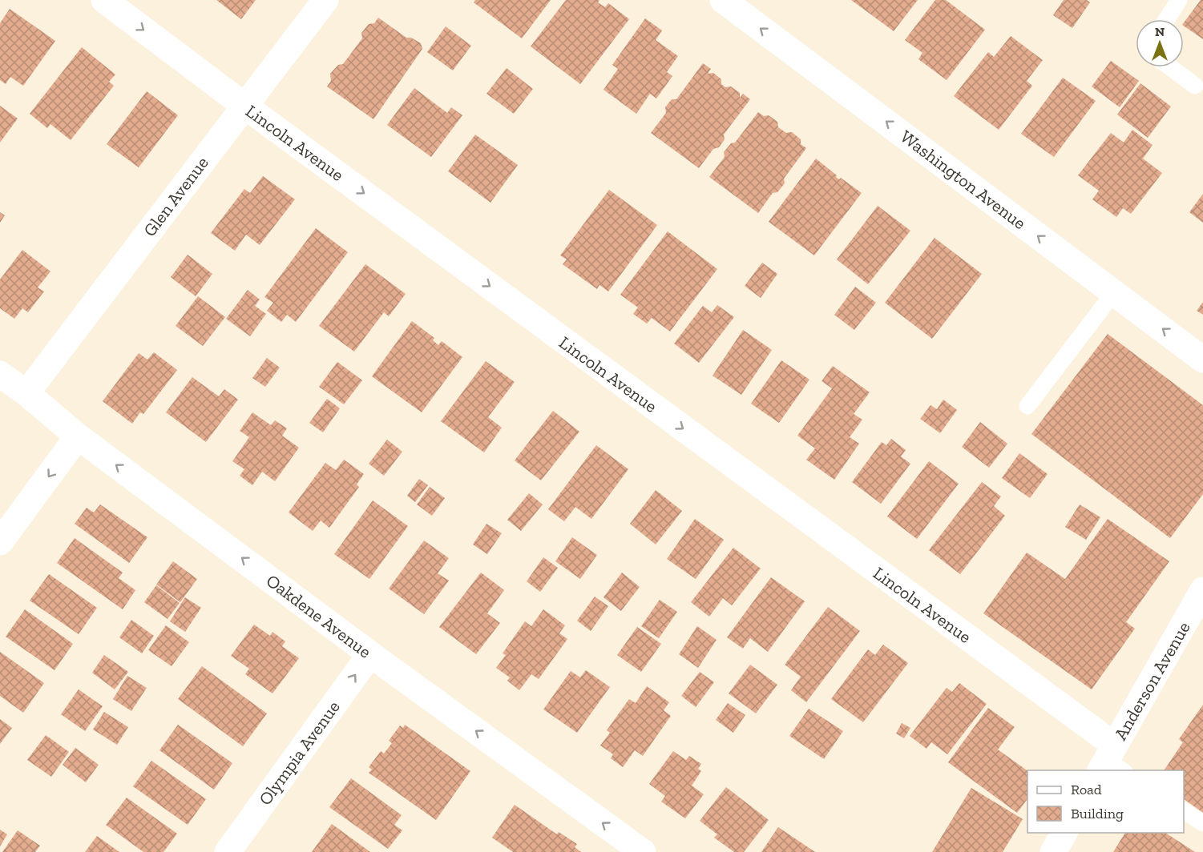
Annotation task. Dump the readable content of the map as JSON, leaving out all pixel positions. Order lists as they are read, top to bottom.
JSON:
{
  "streets": {
    "street": [
      "Lincoln Avenue",
      "Washington Avenue",
      "Glen Avenue",
      "Oakdene Avenue",
      "Anderson Avenue",
      "Olympia Avenue"
    ]
  },
  "crossings": [
    ["Lincoln Avenue", "Glen Avenue"],
    ["Lincoln Avenue", "Anderson Avenue"],
    ["Glen Avenue", "Oakdene Avenue"],
    ["Oakdene Avenue", "Olympia Avenue"]
  ],
  "one_way": [
    "Lincoln Avenue",
    "Washington Avenue",
    "Oakdene Avenue",
    "Olympia Avenue"
  ],
  "legend": ["Road", "Building"],
  "north": "top"
}
